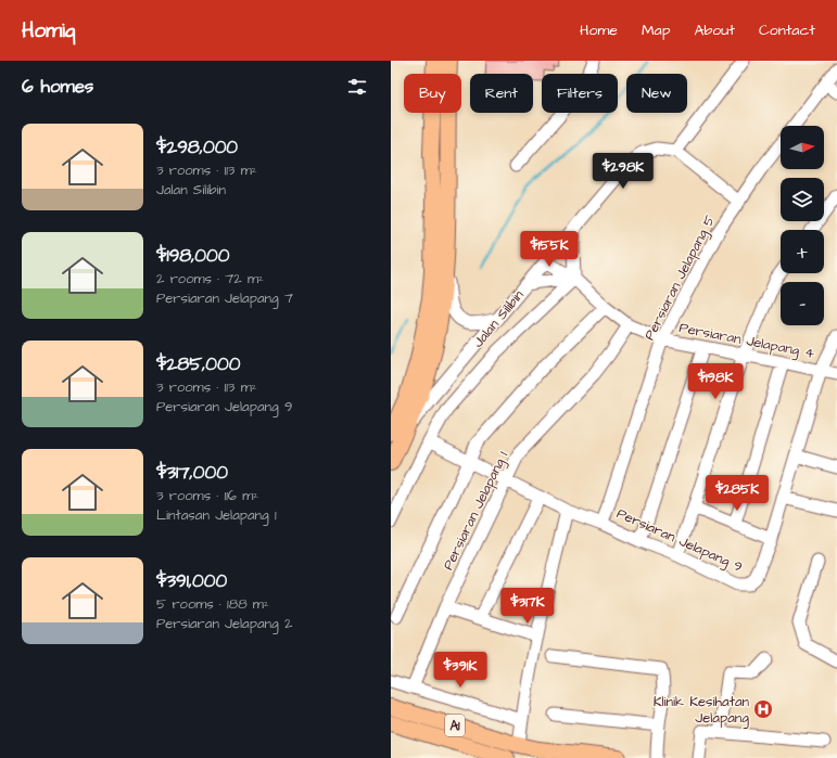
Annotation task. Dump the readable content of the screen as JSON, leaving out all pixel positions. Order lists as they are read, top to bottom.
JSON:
{
  "streets": {
    "main road": ["Jalan Silibin", "A1"],
    "street": [
      "Persiaran Jelapang 5",
      "Persiaran Jelapang 4",
      "Persiaran Jelapang 1",
      "Persiaran Jelapang 9"
    ]
  },
  "crossings": [
    ["Persiaran Jelapang 5", "Persiaran Jelapang 4"],
    ["Persiaran Jelapang 5", "Persiaran Jelapang 9"],
    ["Jalan Silibin", "Persiaran Jelapang 4"],
    ["Persiaran Jelapang 4", "Persiaran Jelapang 1"],
    ["Persiaran Jelapang 4", "Persiaran Jelapang 9"],
    ["Persiaran Jelapang 1", "Persiaran Jelapang 9"]
  ],
  "places": {
    "hospital": ["Klinik Kesihatan Jelapang"]
  },
  "north": "right",
  "page": {
    "header": "Homiq",
    "nav": [
      "Home",
      "Map",
      "About",
      "Contact"
    ],
    "heading": "6 homes",
    "chip": [
      "Buy",
      "Rent",
      "Filters",
      "New"
    ],
    "list": [
      {
        "name": "$298,000",
        "note": "3 rooms · 113 m² · Jalan Silibin"
      },
      {
        "name": "$198,000",
        "note": "2 rooms · 72 m² · Persiaran Jelapang 7"
      },
      {
        "name": "$285,000",
        "note": "3 rooms · 113 m² · Persiaran Jelapang 9"
      },
      {
        "name": "$317,000",
        "note": "3 rooms · 116 m² · Lintasan Jelapang 1"
      },
      {
        "name": "$391,000",
        "note": "5 rooms · 188 m² · Persiaran Jelapang 2"
      }
    ],
    "map_buttons": ["+", "−"],
    "price": [
      "$298K",
      "$155K",
      "$198K",
      "$285K",
      "$317K",
      "$391K"
    ]
  }
}
